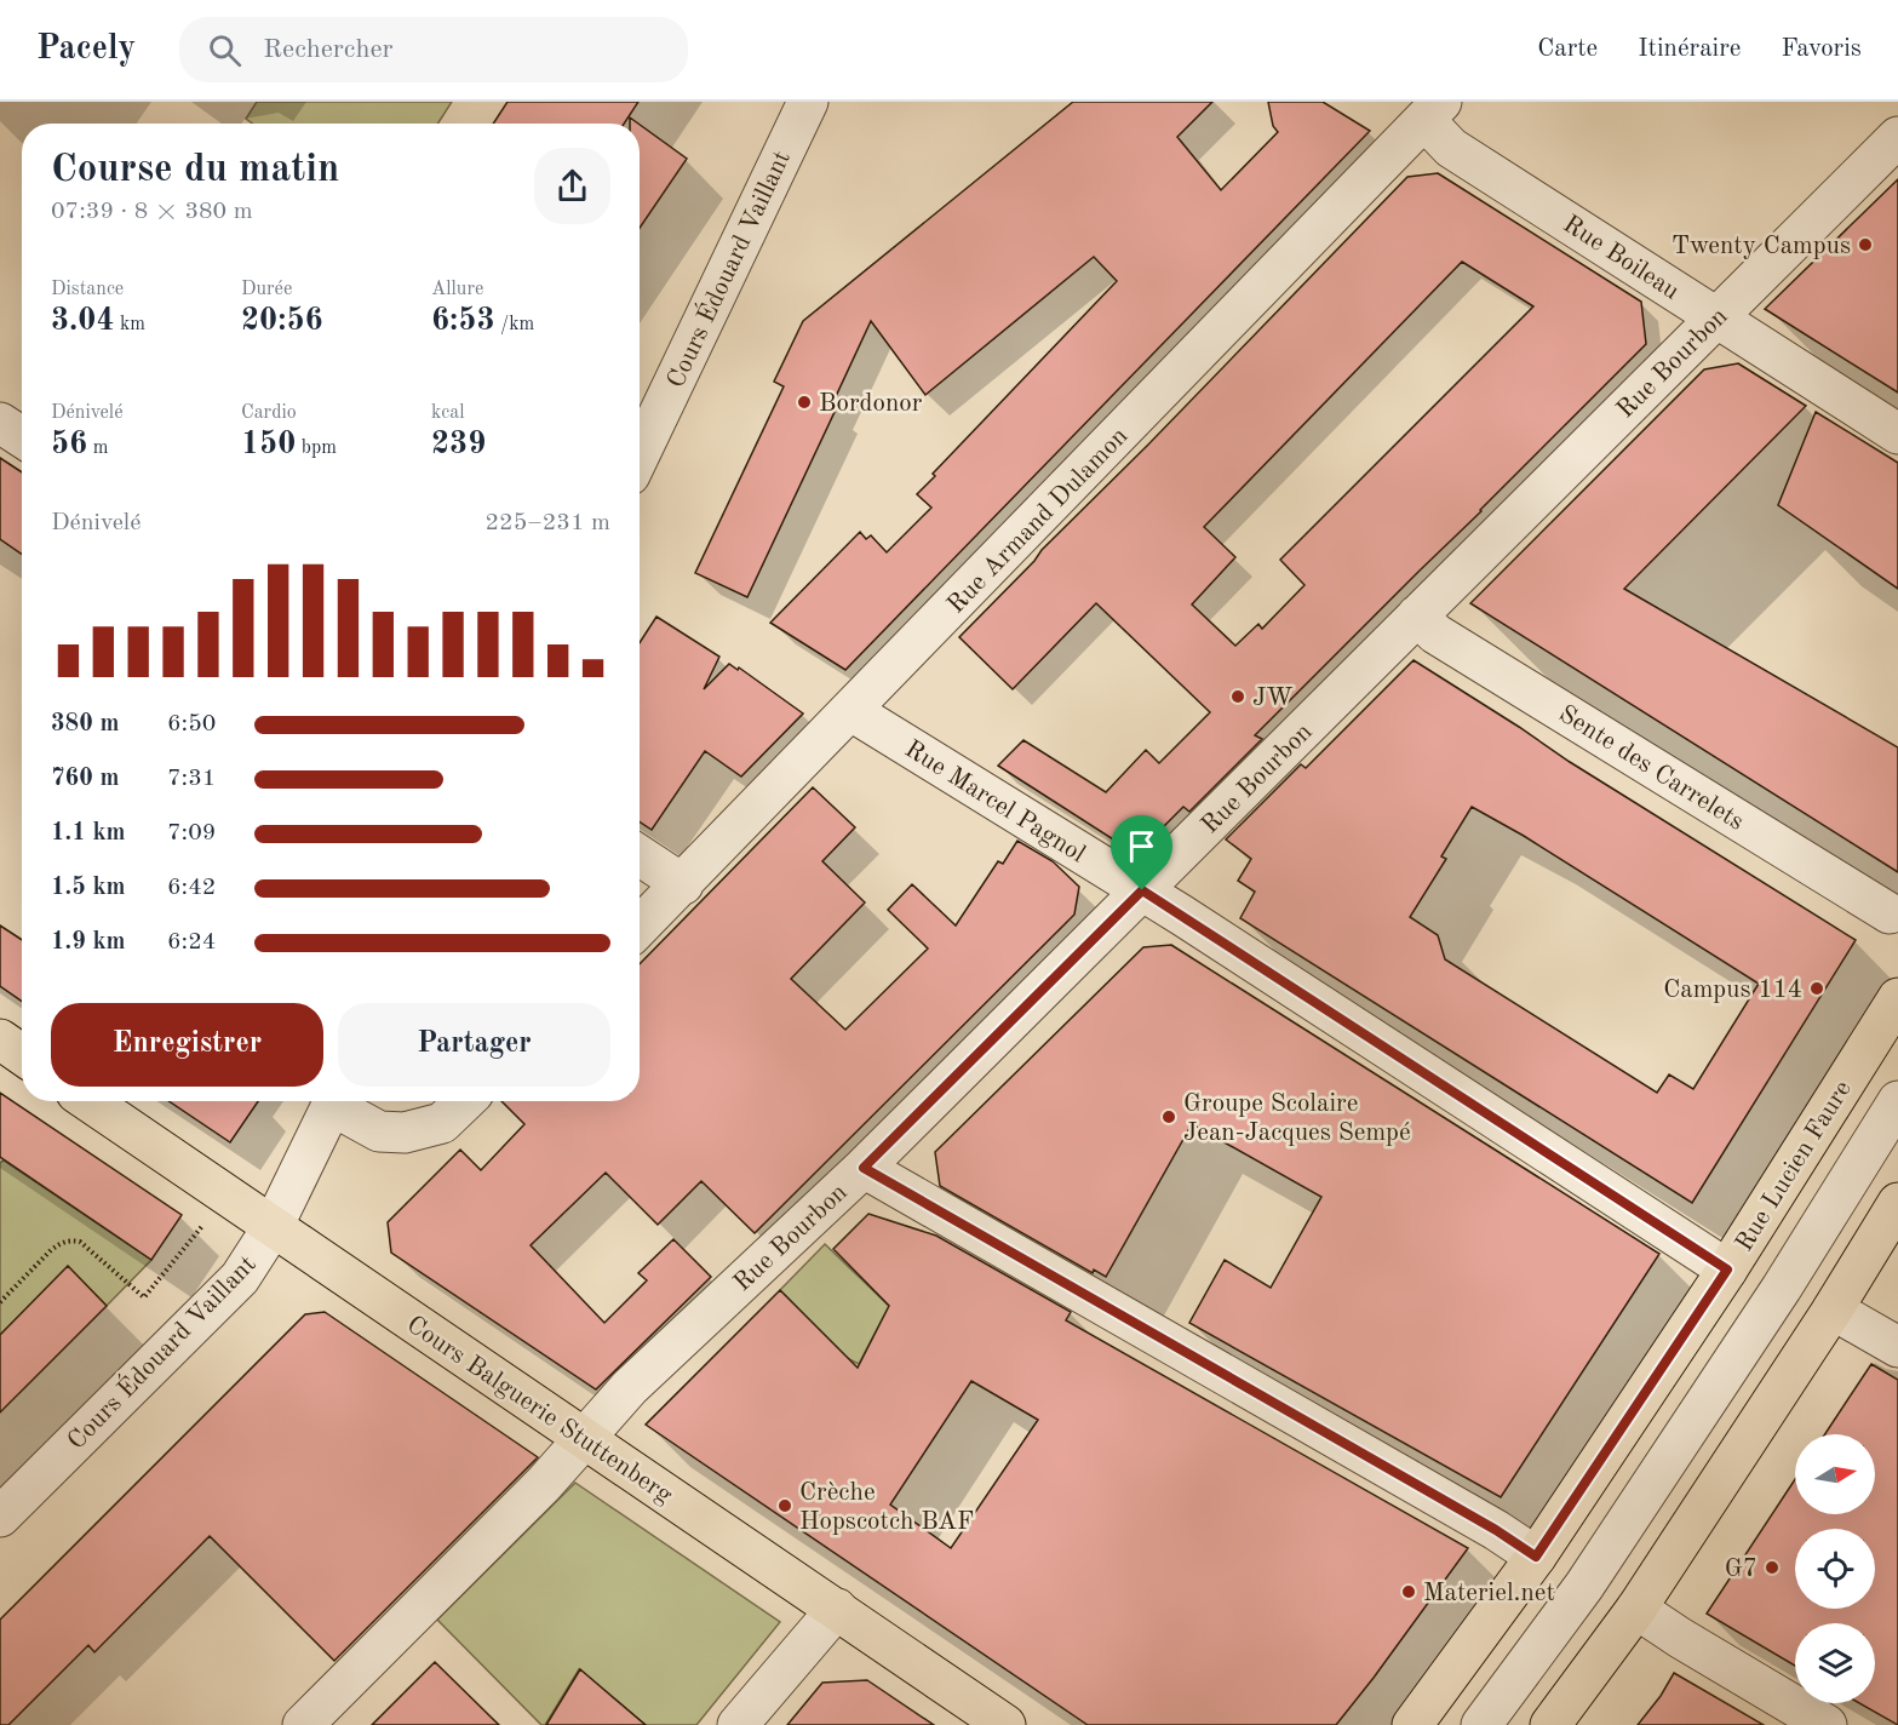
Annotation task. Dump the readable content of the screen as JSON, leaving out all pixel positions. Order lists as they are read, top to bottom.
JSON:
{
  "streets": {
    "main road": ["Rue Lucien Faure", "Cours Balguerie Stuttenberg"],
    "street": [
      "Rue Boileau",
      "Cours Édouard Vaillant",
      "Rue Bourbon",
      "Rue Armand Dulamon",
      "Sente des Carrelets",
      "Rue Marcel Pagnol"
    ]
  },
  "crossings": [
    ["Rue Boileau", "Rue Bourbon"],
    ["Rue Boileau", "Rue Armand Dulamon"],
    ["Cours Édouard Vaillant", "Cours Balguerie Stuttenberg"],
    ["Rue Bourbon", "Sente des Carrelets"],
    ["Rue Bourbon", "Rue Marcel Pagnol"],
    ["Rue Bourbon", "Cours Balguerie Stuttenberg"],
    ["Rue Armand Dulamon", "Rue Marcel Pagnol"],
    ["Rue Marcel Pagnol", "Rue Lucien Faure"]
  ],
  "places": [
    "Twenty Campus",
    "Bordonor",
    "JW",
    "Campus 114",
    "Groupe Scolaire Jean-Jacques Sempé",
    "Crèche Hopscotch BAF",
    "G7",
    "Materiel.net"
  ],
  "north": "right",
  "page": {
    "header": "Pacely",
    "search": "Rechercher",
    "nav": ["Carte", "Itinéraire", "Favoris"],
    "heading": ["Course du matin", "07:39 · 8 × 380 m"],
    "stats": [
      ["Distance", "3.04 km"],
      ["Durée", "20:56"],
      ["Allure", "6:53 /km"],
      ["Dénivelé", "56 m"],
      ["Cardio", "150 bpm"],
      ["kcal", "239"]
    ],
    "chart": ["Dénivelé", "225–231 m"],
    "list": [
      {
        "name": "380 m",
        "note": "6:50"
      },
      {
        "name": "760 m",
        "note": "7:31"
      },
      {
        "name": "1.1 km",
        "note": "7:09"
      },
      {
        "name": "1.5 km",
        "note": "6:42"
      },
      {
        "name": "1.9 km",
        "note": "6:24"
      }
    ],
    "buttons": ["Enregistrer", "Partager"]
  }
}
